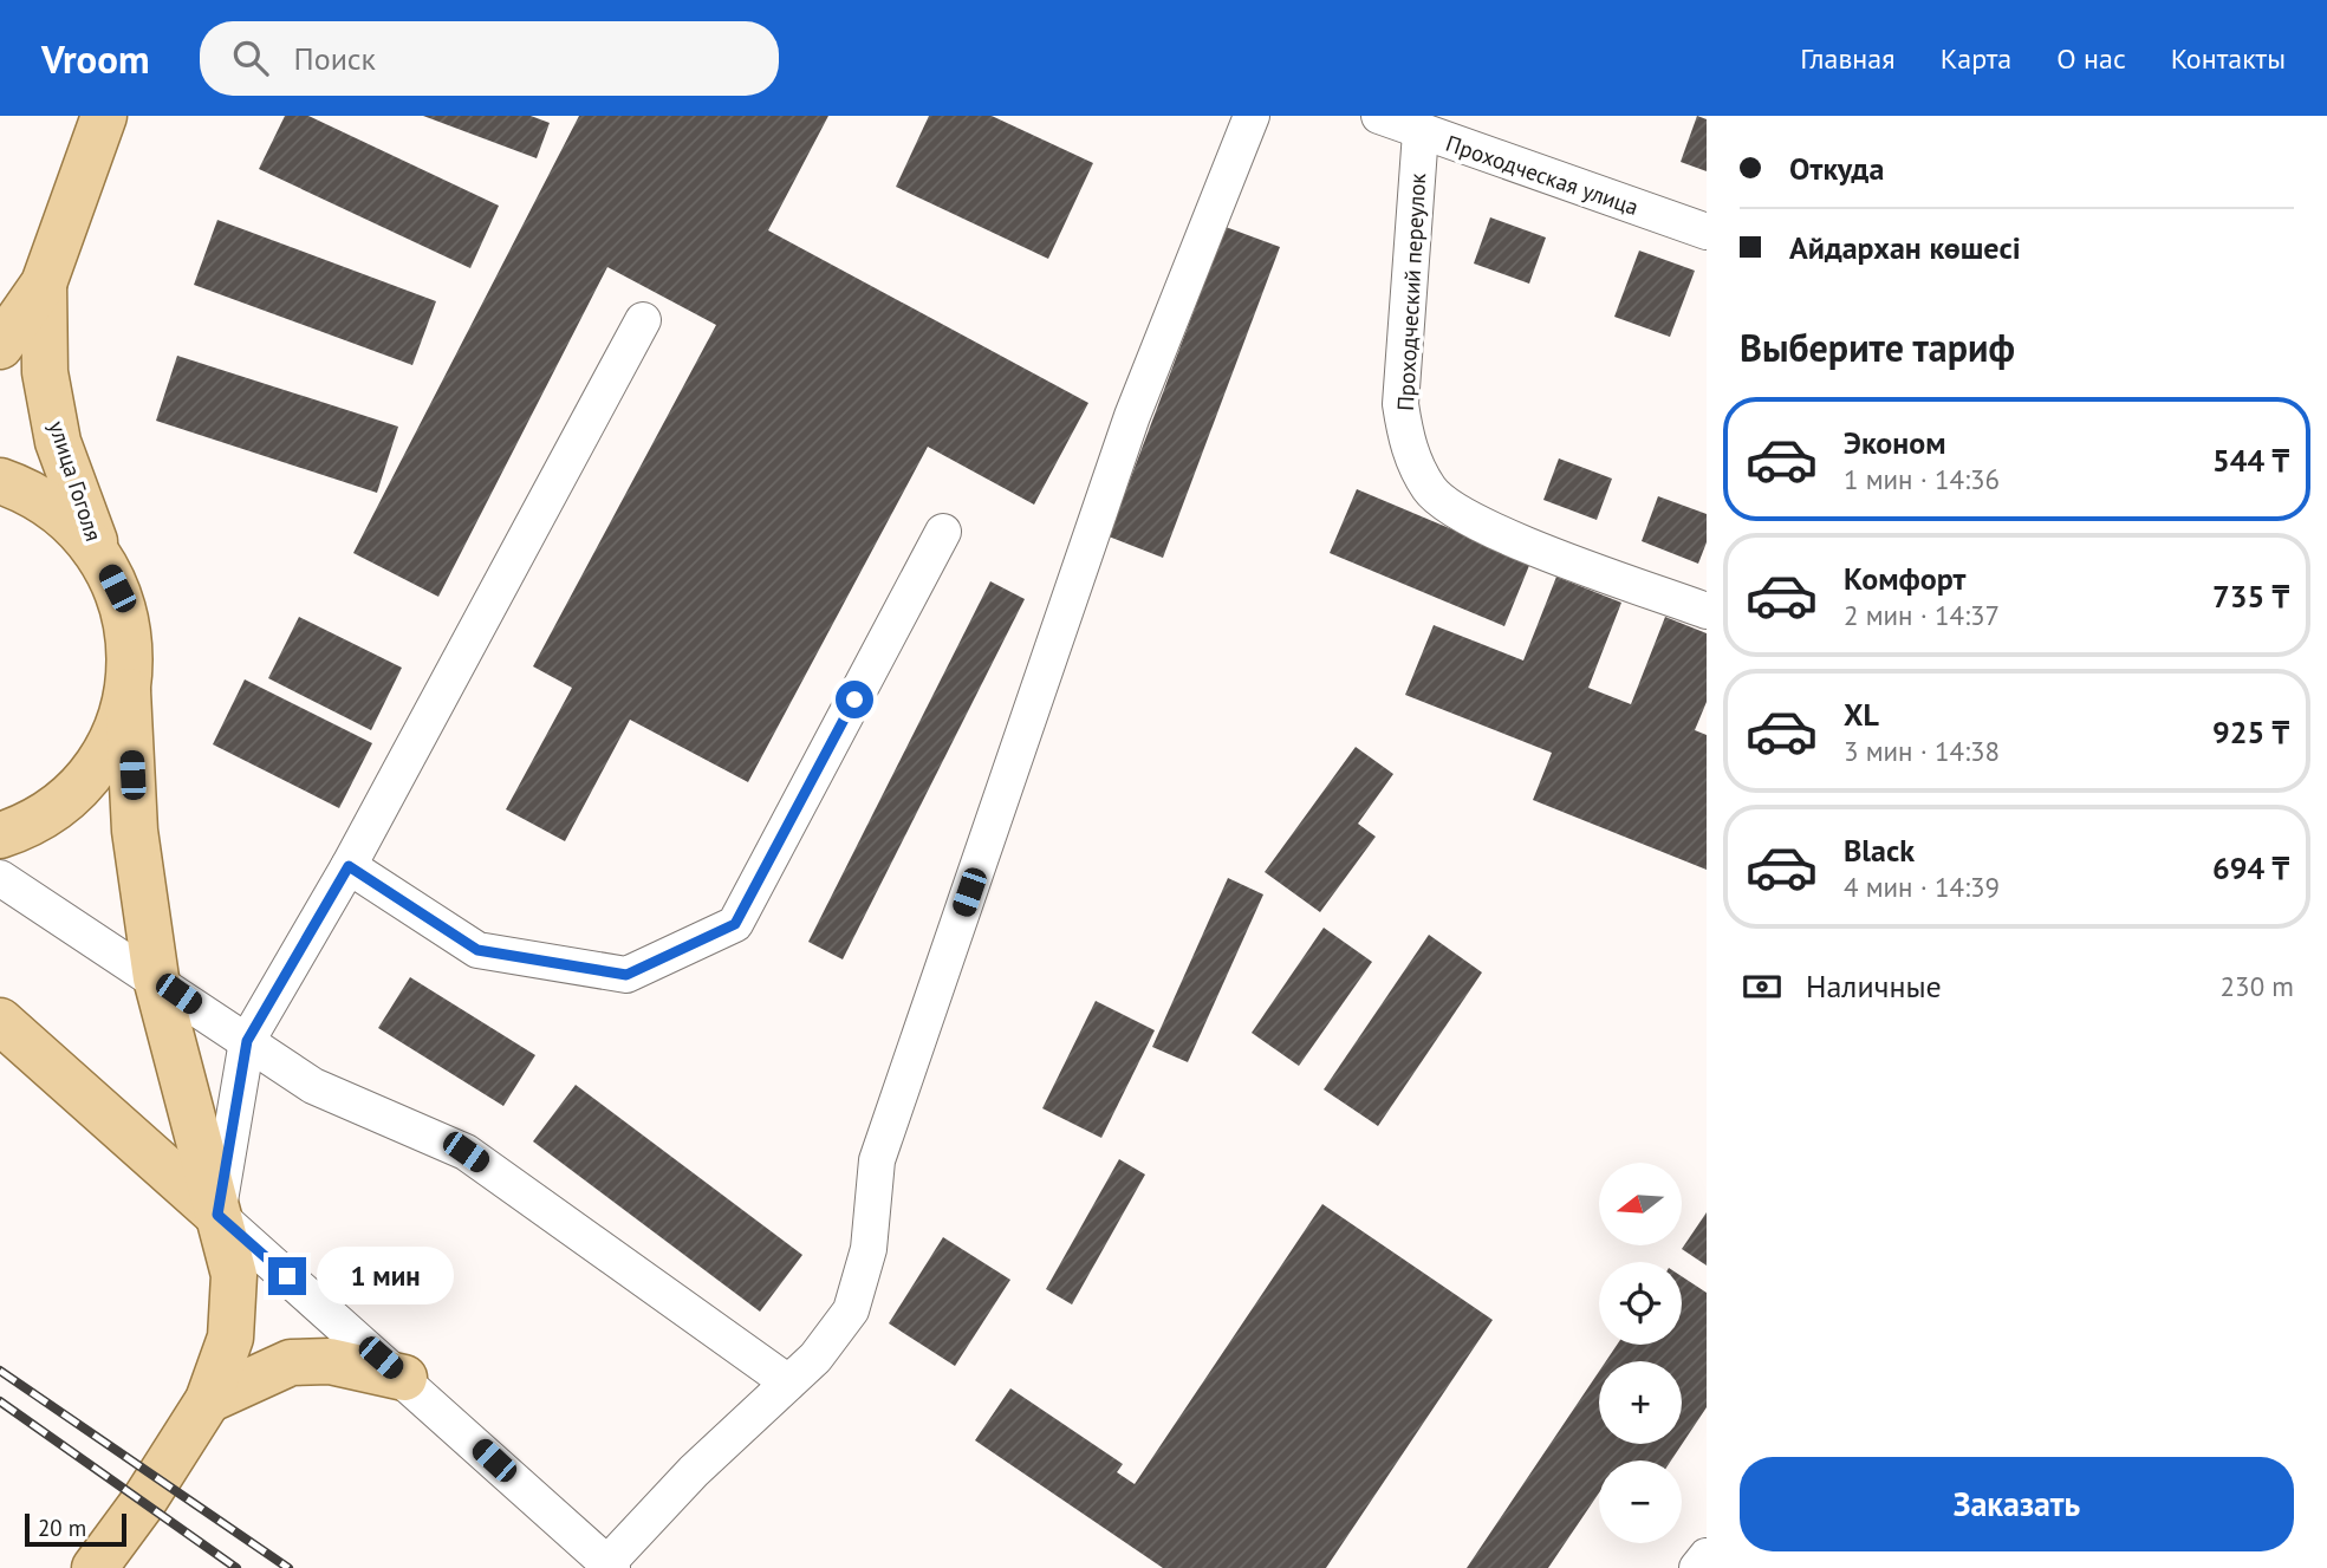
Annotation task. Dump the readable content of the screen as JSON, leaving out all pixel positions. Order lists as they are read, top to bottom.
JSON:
{
  "streets": {
    "main road": ["улица Гоголя"],
    "street": ["Проходческая улица", "Проходческий переулок"]
  },
  "crossings": [
    ["Проходческая улица", "Проходческий переулок"]
  ],
  "scale_bar": "20 m",
  "north": "left",
  "page": {
    "header": "Vroom",
    "search": "Поиск",
    "nav": [
      "Главная",
      "Карта",
      "О нас",
      "Контакты"
    ],
    "banner": ["Откуда", "Айдархан көшесі"],
    "heading": "Выберите тариф",
    "list": [
      {
        "name": "Эконом",
        "note": "1 мин · 14:36",
        "value": "544 ₸"
      },
      {
        "name": "Комфорт",
        "note": "2 мин · 14:37",
        "value": "735 ₸"
      },
      {
        "name": "XL",
        "note": "3 мин · 14:38",
        "value": "925 ₸"
      },
      {
        "name": "Black",
        "note": "4 мин · 14:39",
        "value": "694 ₸"
      }
    ],
    "pay": ["Наличные", "230 m"],
    "map_buttons": ["+", "−"],
    "bubble": "1 мин",
    "buttons": "Заказать",
    "scale": "20 m"
  }
}
